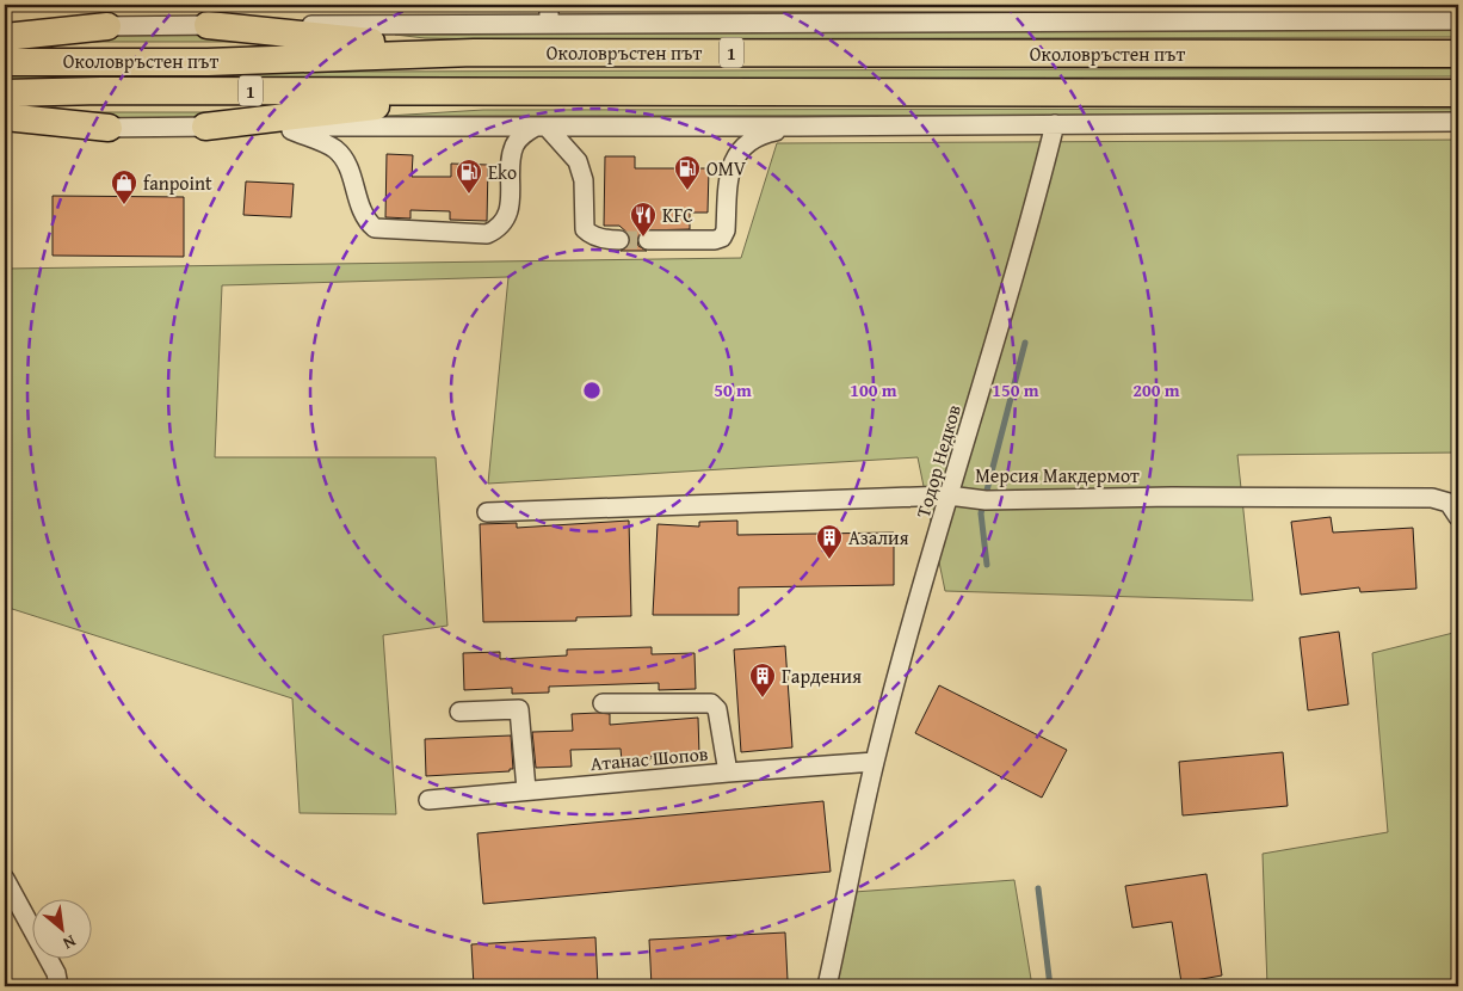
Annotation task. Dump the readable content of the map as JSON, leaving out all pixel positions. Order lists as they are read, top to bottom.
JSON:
{
  "streets": {
    "highway": ["Околовръстен път", "1"],
    "street": ["Тодор Недков", "Мерсия Макдермот", "Атанас Шопов"]
  },
  "crossings": [
    ["Тодор Недков", "Мерсия Макдермот"],
    ["Тодор Недков", "Атанас Шопов"]
  ],
  "places": {
    "fuel station": ["OMV", "Eko"],
    "shop": ["fanpoint"],
    "restaurant": ["KFC"],
    "building": ["Азалия", "Гардения"]
  },
  "north": "bottom right",
  "rings": [
    "50 m",
    "100 m",
    "150 m",
    "200 m"
  ]
}
